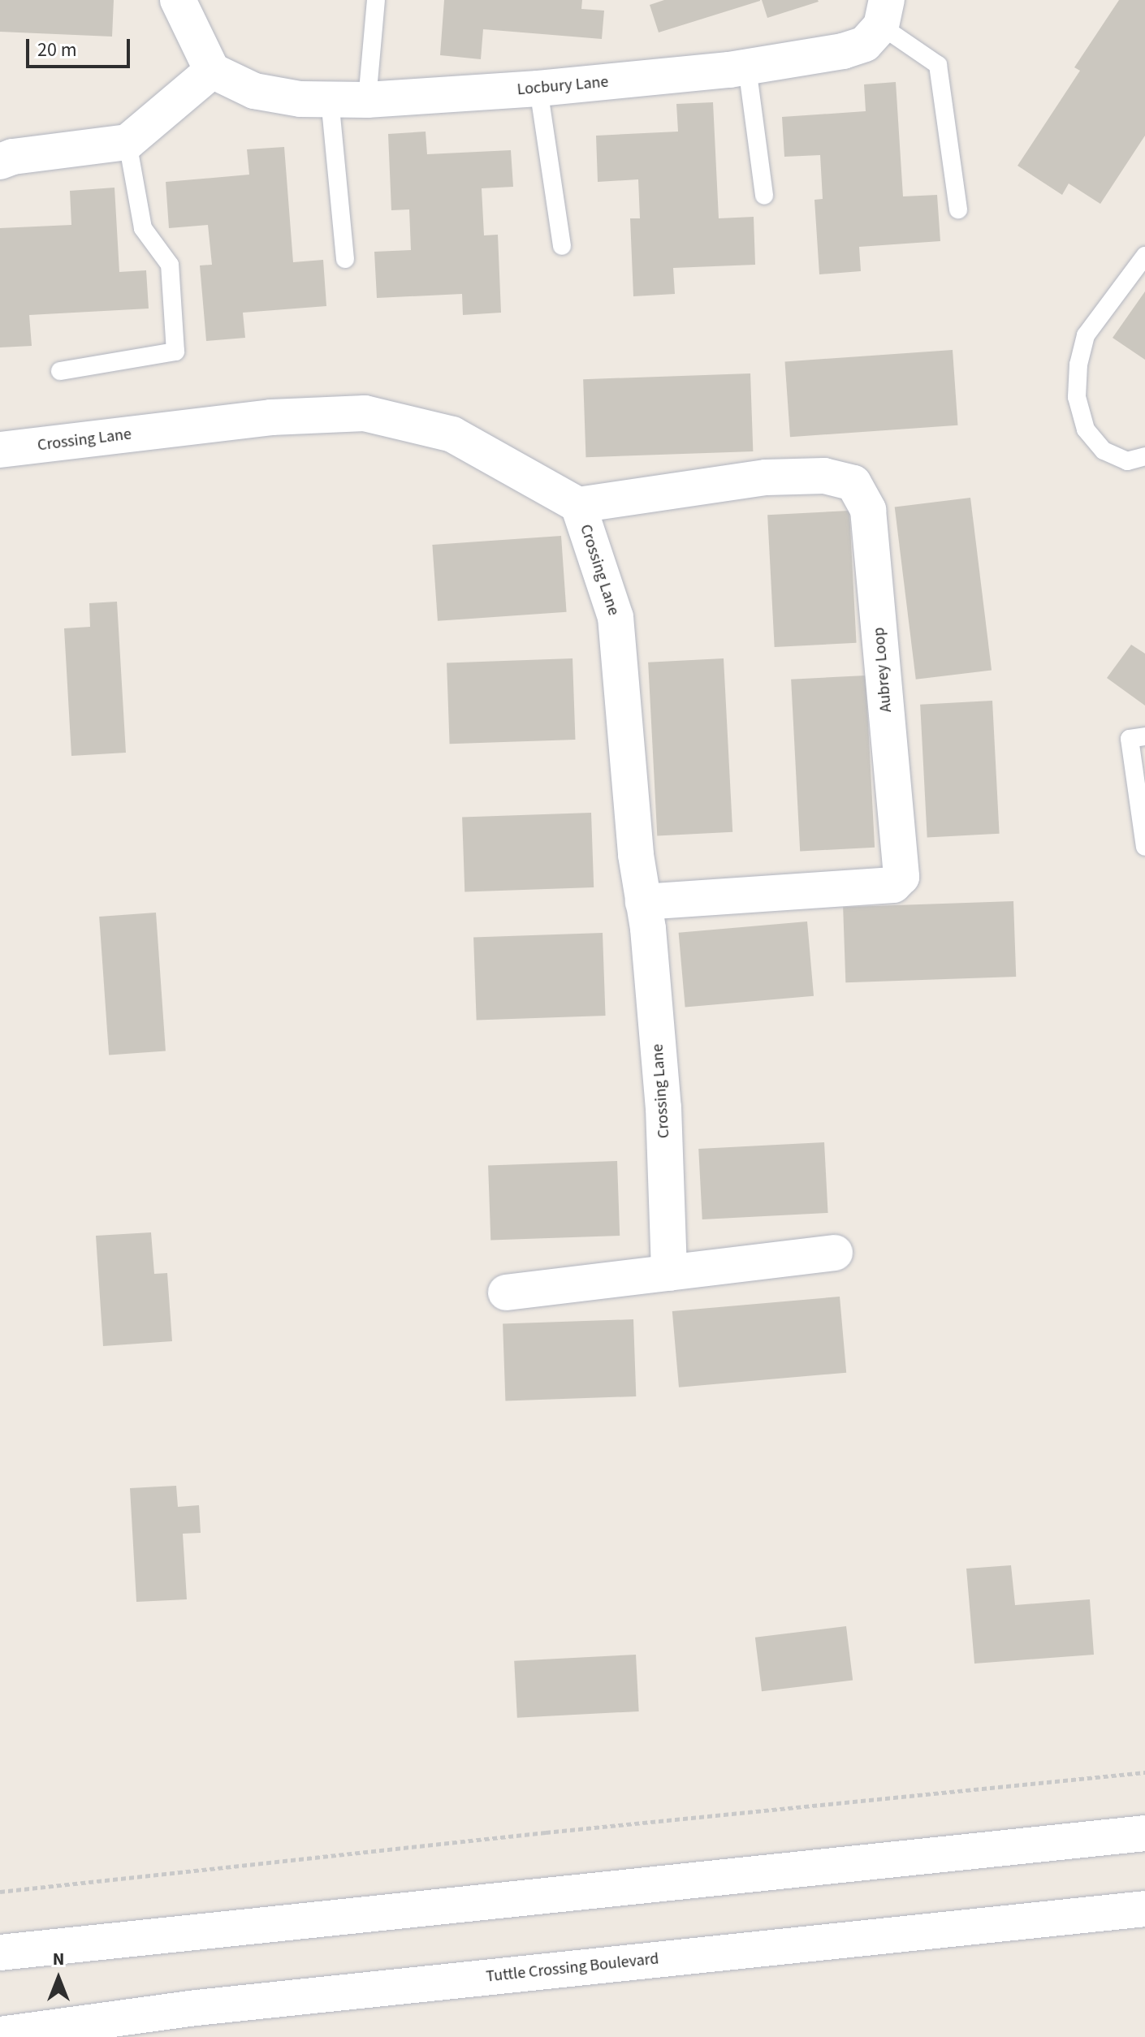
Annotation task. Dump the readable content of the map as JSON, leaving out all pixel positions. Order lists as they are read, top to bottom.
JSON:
{
  "streets": {
    "street": [
      "Locbury Lane",
      "Crossing Lane",
      "Aubrey Loop",
      "Tuttle Crossing Boulevard"
    ]
  },
  "crossings": [
    ["Crossing Lane", "Aubrey Loop"]
  ],
  "scale_bar": "20 m",
  "north": "top"
}
